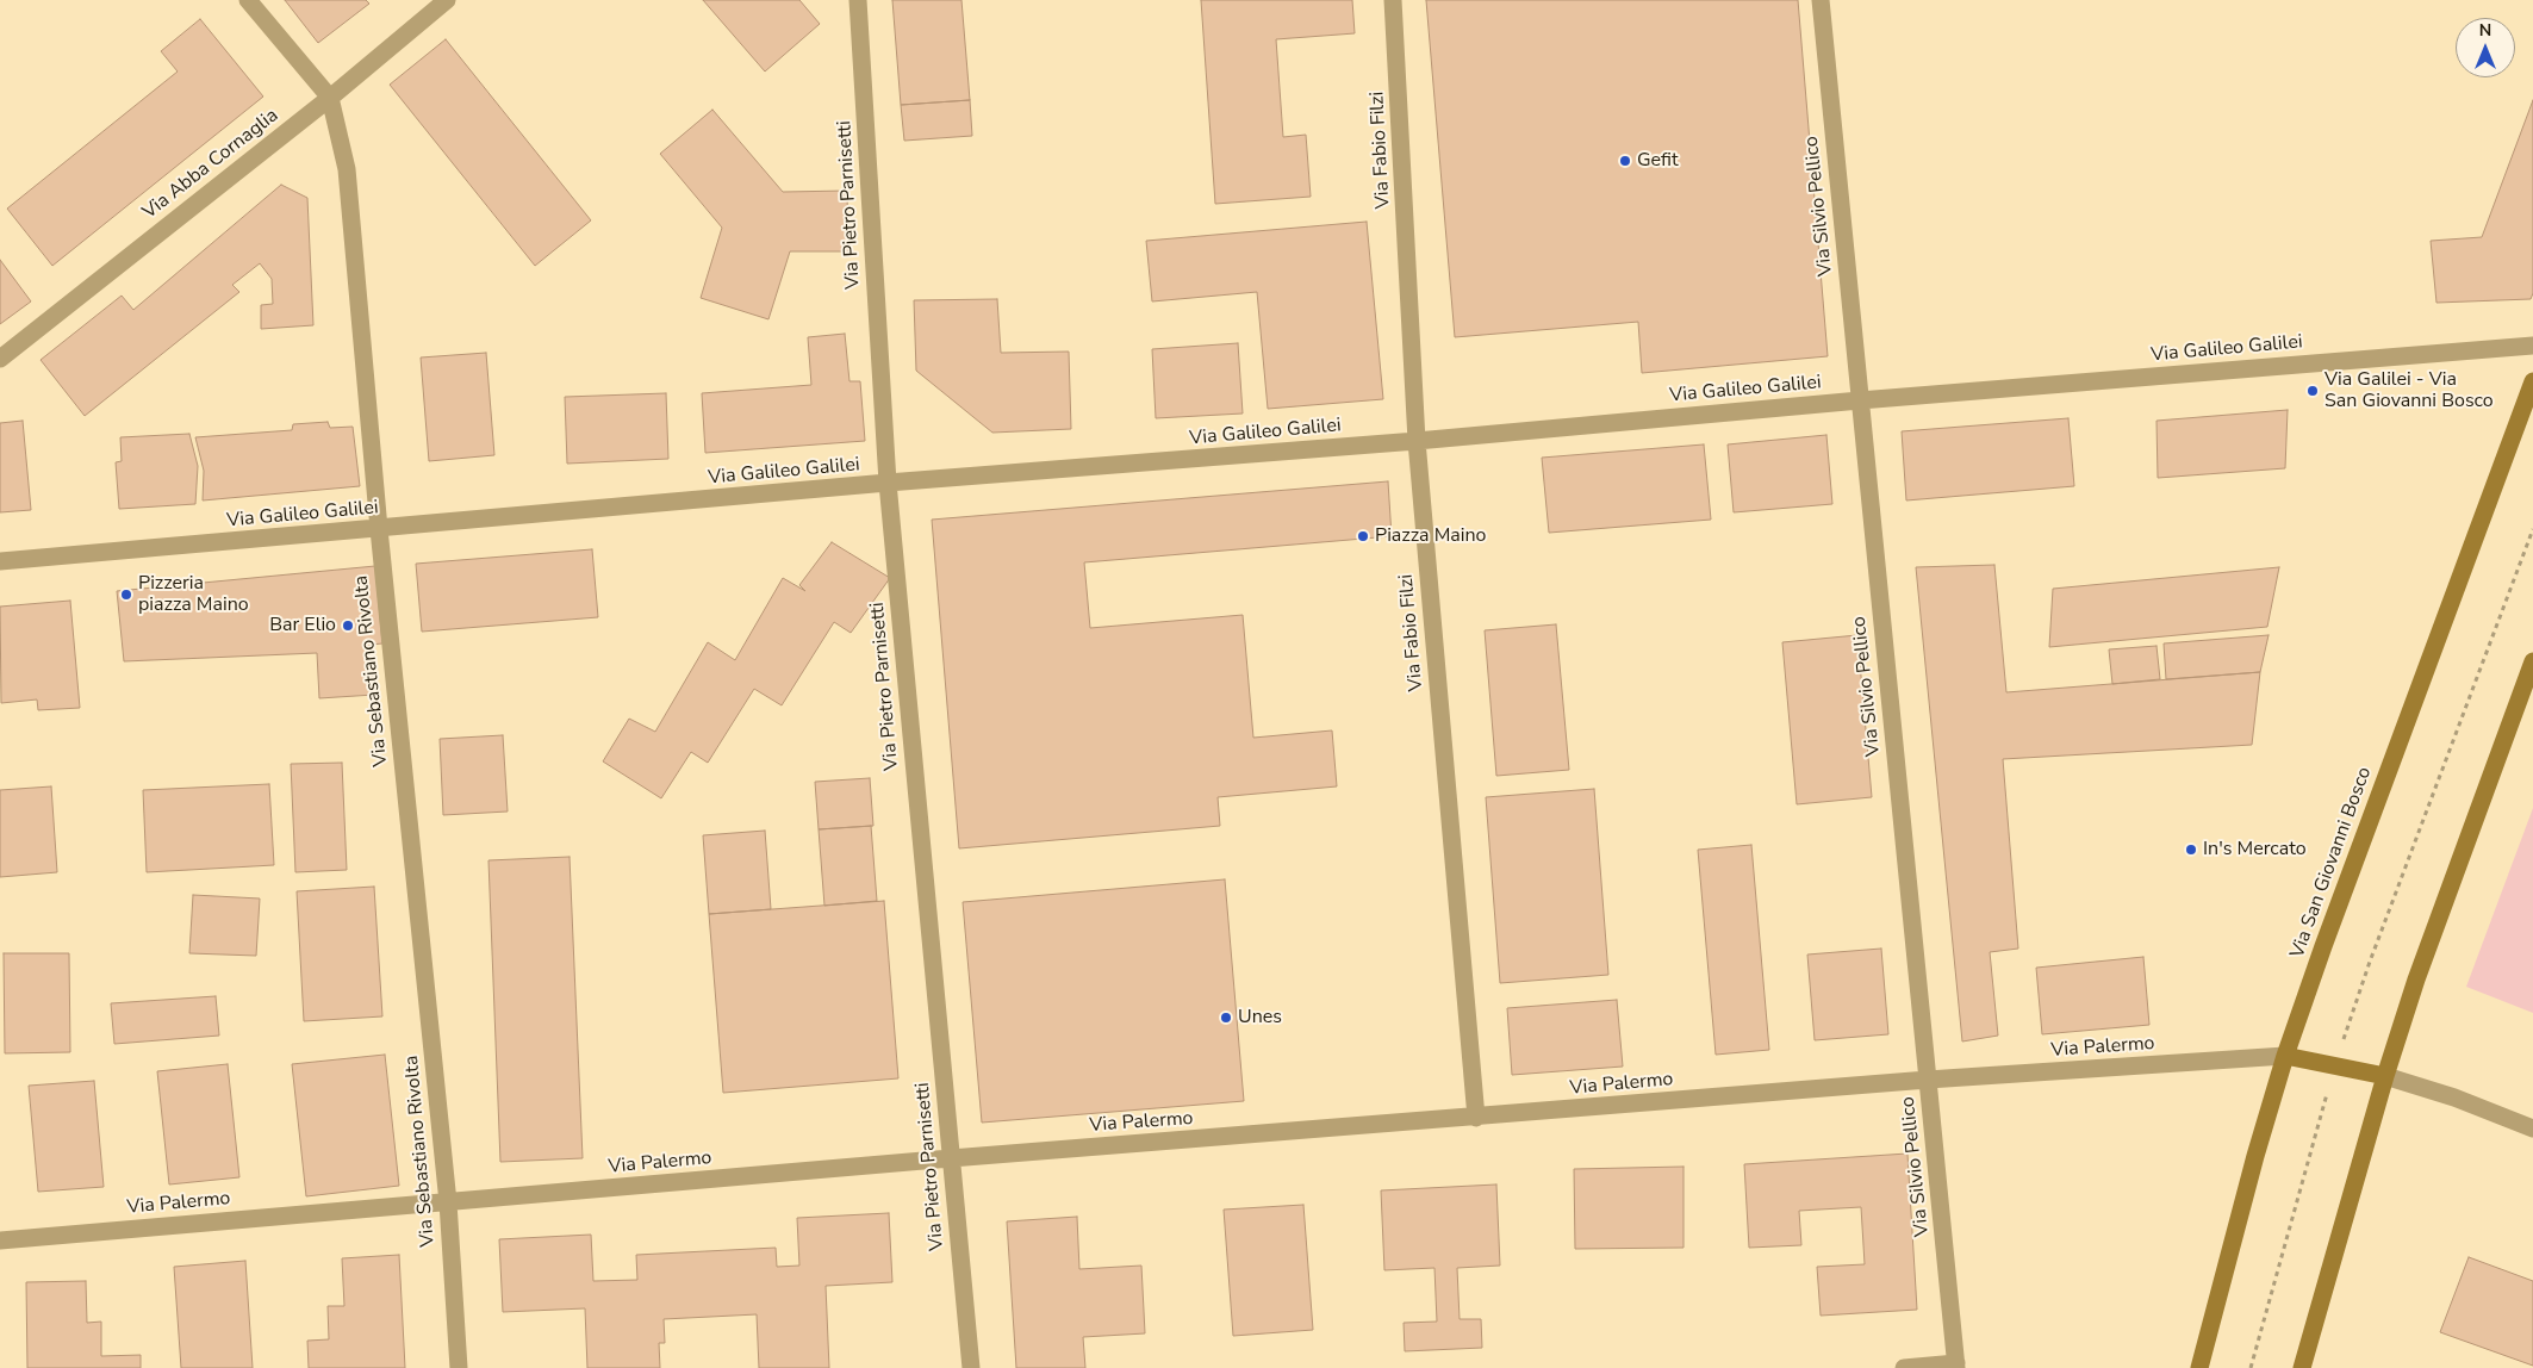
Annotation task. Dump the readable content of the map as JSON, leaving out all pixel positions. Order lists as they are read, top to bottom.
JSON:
{
  "streets": {
    "main road": ["Via San Giovanni Bosco"],
    "street": [
      "Via Fabio Filzi",
      "Via Abba Cornaglia",
      "Via Pietro Parnisetti",
      "Via Silvio Pellico",
      "Via Galileo Galilei",
      "Via Sebastiano Rivolta",
      "Via Palermo"
    ]
  },
  "crossings": [
    ["Via Fabio Filzi", "Via Galileo Galilei"],
    ["Via Fabio Filzi", "Via Palermo"],
    ["Via Abba Cornaglia", "Via Sebastiano Rivolta"],
    ["Via Pietro Parnisetti", "Via Galileo Galilei"],
    ["Via Pietro Parnisetti", "Via Palermo"],
    ["Via Silvio Pellico", "Via Galileo Galilei"],
    ["Via Silvio Pellico", "Via Palermo"],
    ["Via Galileo Galilei", "Via Sebastiano Rivolta"],
    ["Via Sebastiano Rivolta", "Via Palermo"],
    ["Via San Giovanni Bosco", "Via Palermo"]
  ],
  "places": [
    "Gefit",
    "Via Galilei - Via San Giovanni Bosco",
    "Piazza Maino",
    "Pizzeria piazza Maino",
    "Bar Elio",
    "In's Mercato",
    "Unes"
  ],
  "north": "top"
}
